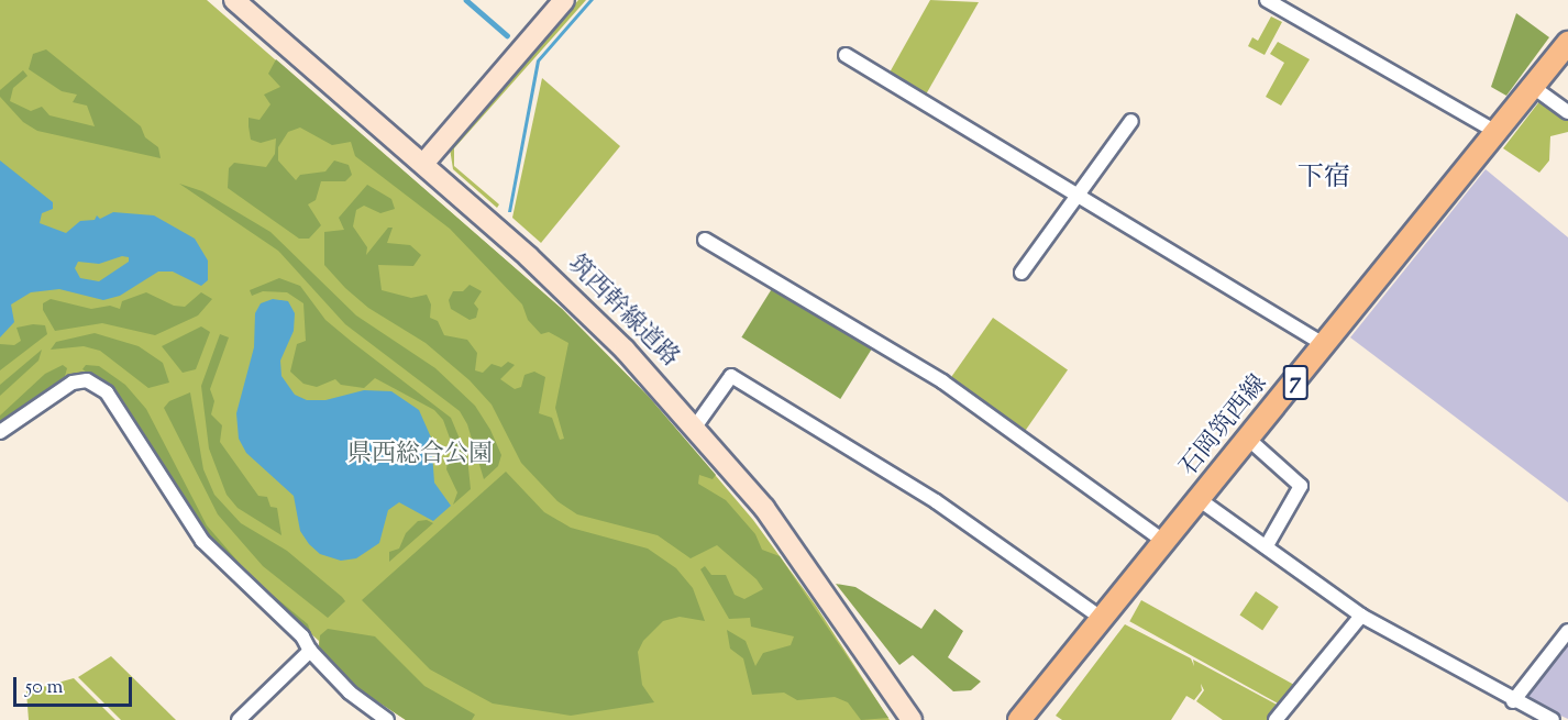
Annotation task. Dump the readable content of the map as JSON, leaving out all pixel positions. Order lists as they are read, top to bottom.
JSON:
{
  "streets": {
    "main road": ["7", "石岡筑西線"],
    "street": ["筑西幹線道路"]
  },
  "districts": ["下宿"],
  "parks": ["県西総合公園"],
  "scale_bar": "50 m"
}
